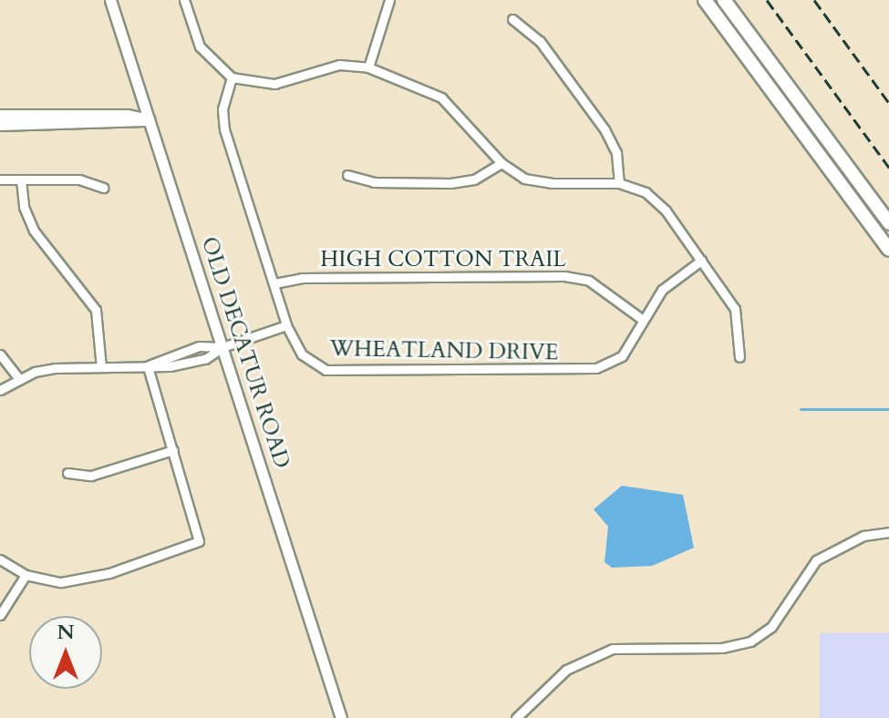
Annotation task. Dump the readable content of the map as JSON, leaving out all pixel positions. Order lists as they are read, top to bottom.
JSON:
{
  "streets": {
    "street": ["HIGH COTTON TRAIL", "WHEATLAND DRIVE", "OLD DECATUR ROAD"]
  },
  "crossings": [
    ["HIGH COTTON TRAIL", "WHEATLAND DRIVE"]
  ],
  "north": "top"
}
